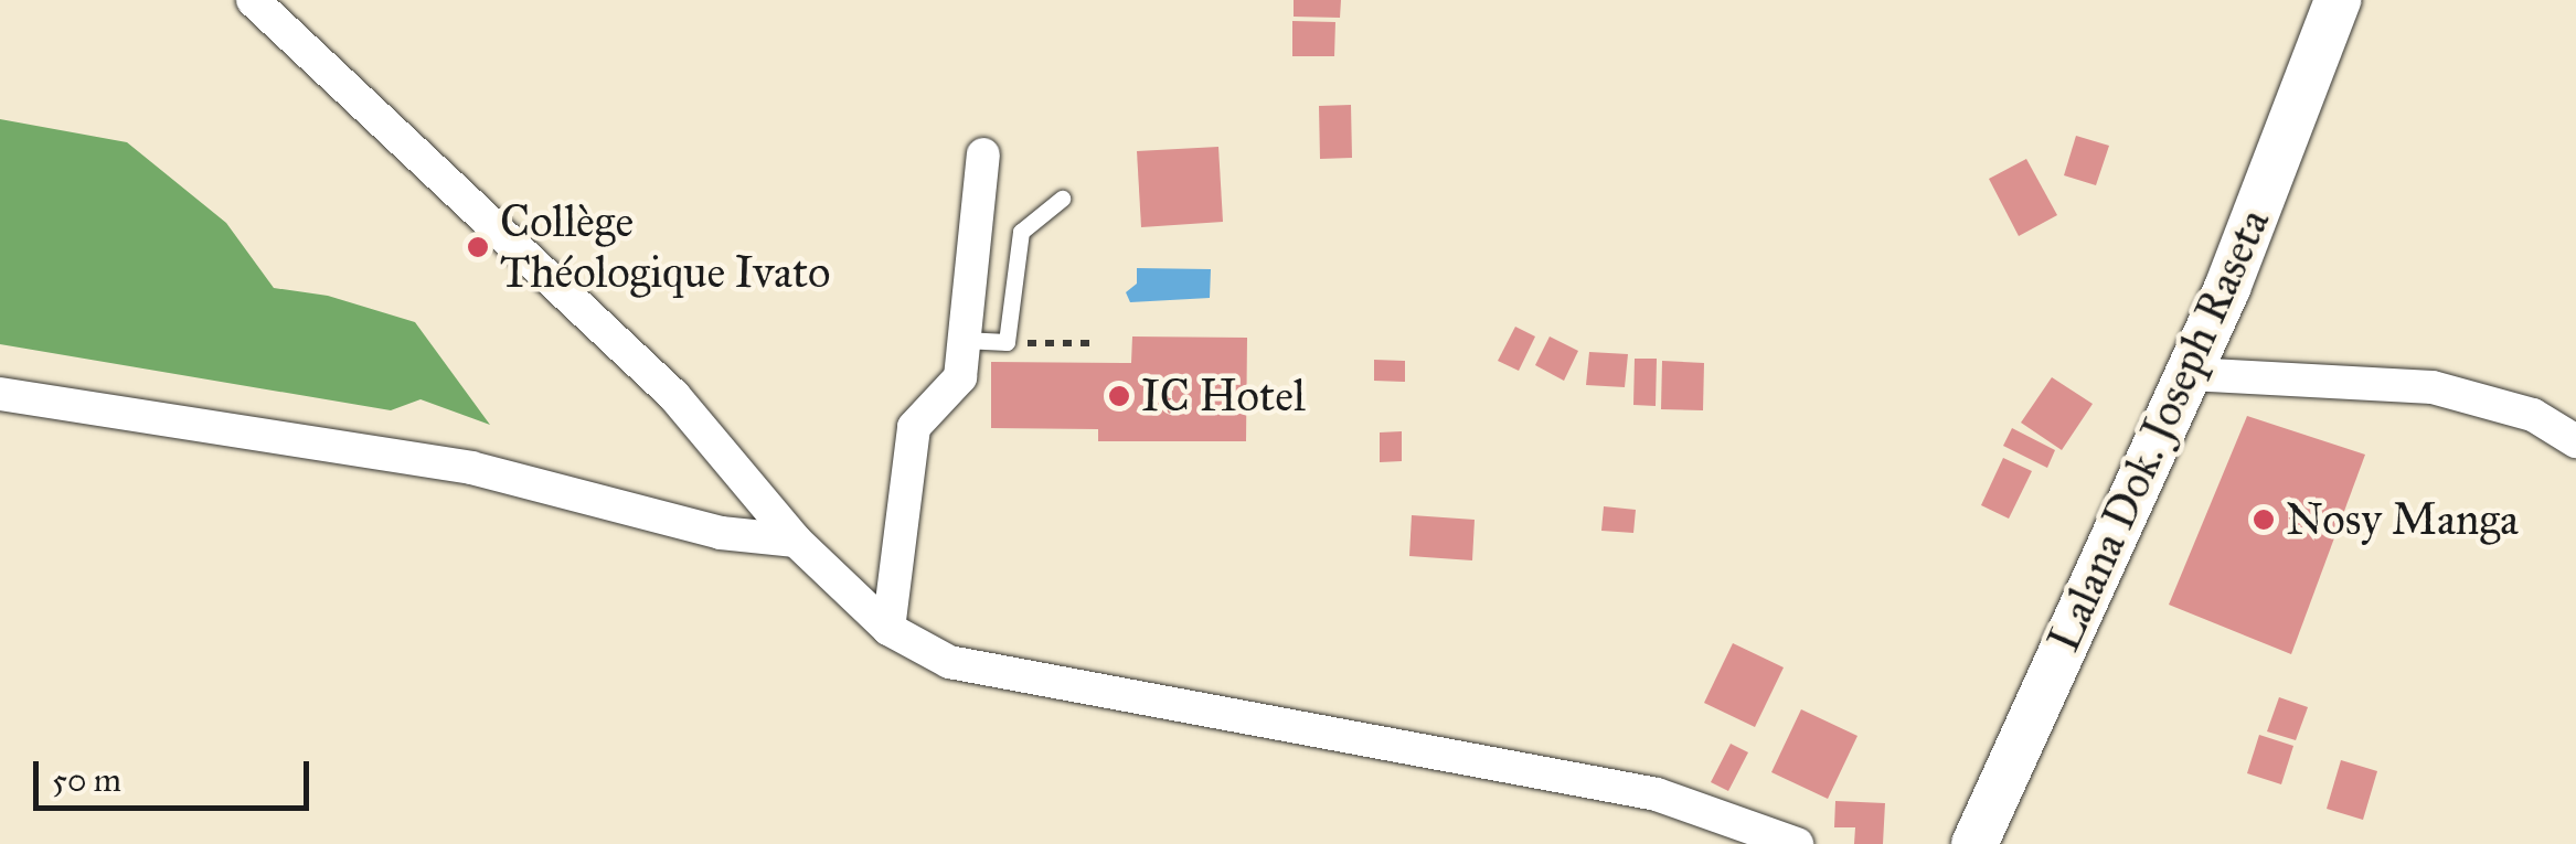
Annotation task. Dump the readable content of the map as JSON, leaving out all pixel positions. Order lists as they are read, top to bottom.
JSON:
{
  "streets": {
    "main road": ["Lalana Dok. Joseph Raseta"]
  },
  "places": ["Collège Théologique Ivato", "IC Hotel", "Nosy Manga"],
  "scale_bar": "50 m"
}
